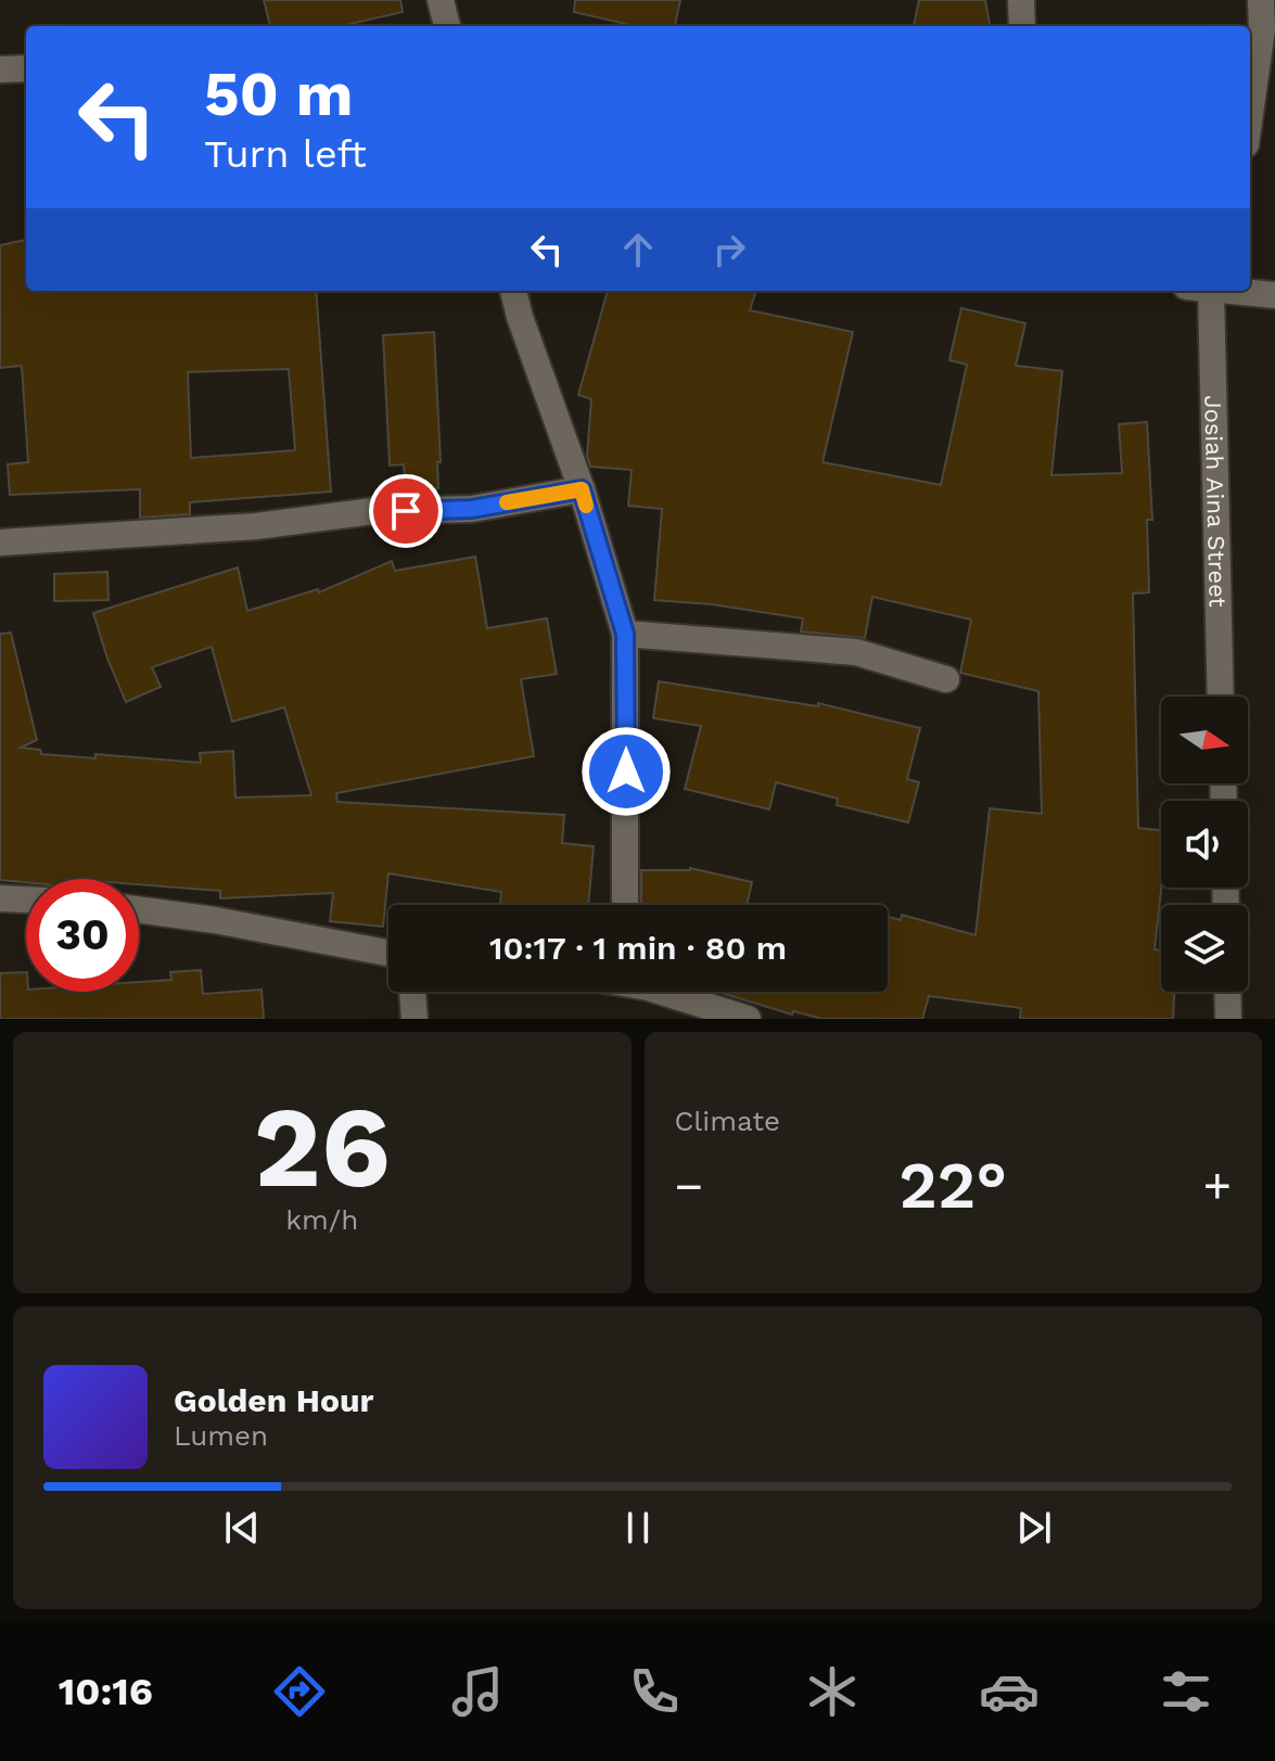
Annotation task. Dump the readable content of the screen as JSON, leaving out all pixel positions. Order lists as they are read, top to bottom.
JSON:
{
  "streets": {
    "street": ["Josiah Aina Street"]
  },
  "north": "right",
  "page": {
    "turn": ["50 m", "Turn left"],
    "limit": "30",
    "trip": "10:17 · 1 min · 80 m",
    "tile": [
      ["26", "km/h"],
      "Climate"
    ],
    "heat": ["−", "22°", "+"],
    "song": ["Golden Hour", "Lumen"],
    "tabs": "10:16"
  }
}
